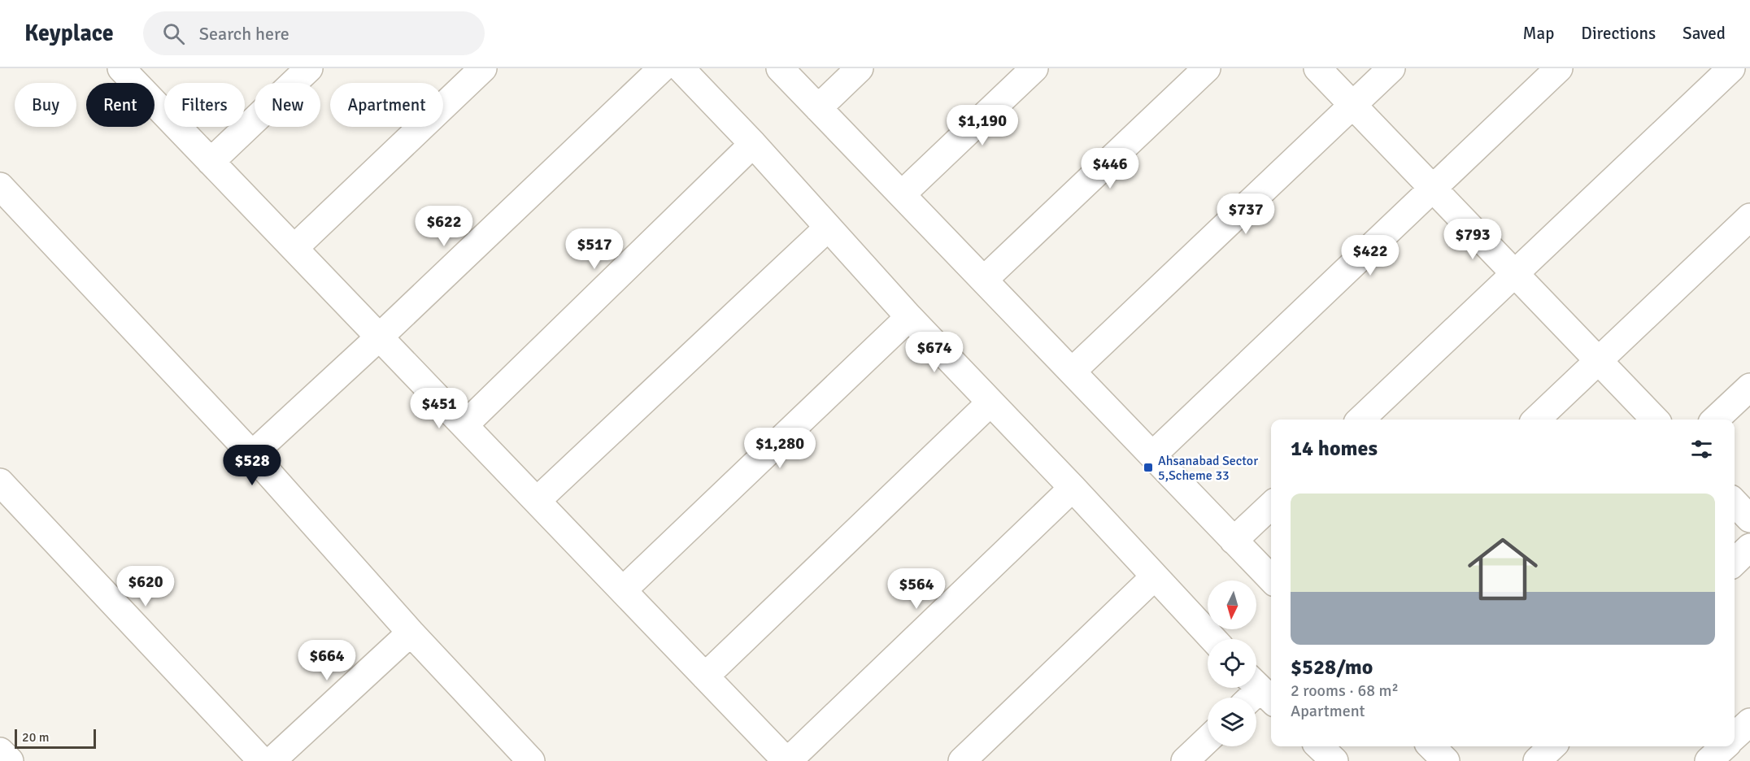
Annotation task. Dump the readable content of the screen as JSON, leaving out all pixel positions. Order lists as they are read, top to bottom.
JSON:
{
  "places": {
    "transit": ["Ahsanabad Sector 5,Scheme 33"]
  },
  "scale_bar": "20 m",
  "north": "bottom",
  "page": {
    "header": "Keyplace",
    "search": "Search here",
    "nav": ["Map", "Directions", "Saved"],
    "chip": [
      "Buy",
      "Rent",
      "Filters",
      "New",
      "Apartment"
    ],
    "price": [
      "$1,190",
      "$446",
      "$737",
      "$622",
      "$793",
      "$517",
      "$422",
      "$674",
      "$451",
      "$1,280",
      "$528",
      "$620",
      "$564",
      "$664"
    ],
    "heading": "14 homes",
    "list": [
      {
        "name": "$528/mo",
        "note": "2 rooms · 68 m² · Apartment"
      }
    ],
    "scale": "20 m"
  }
}
